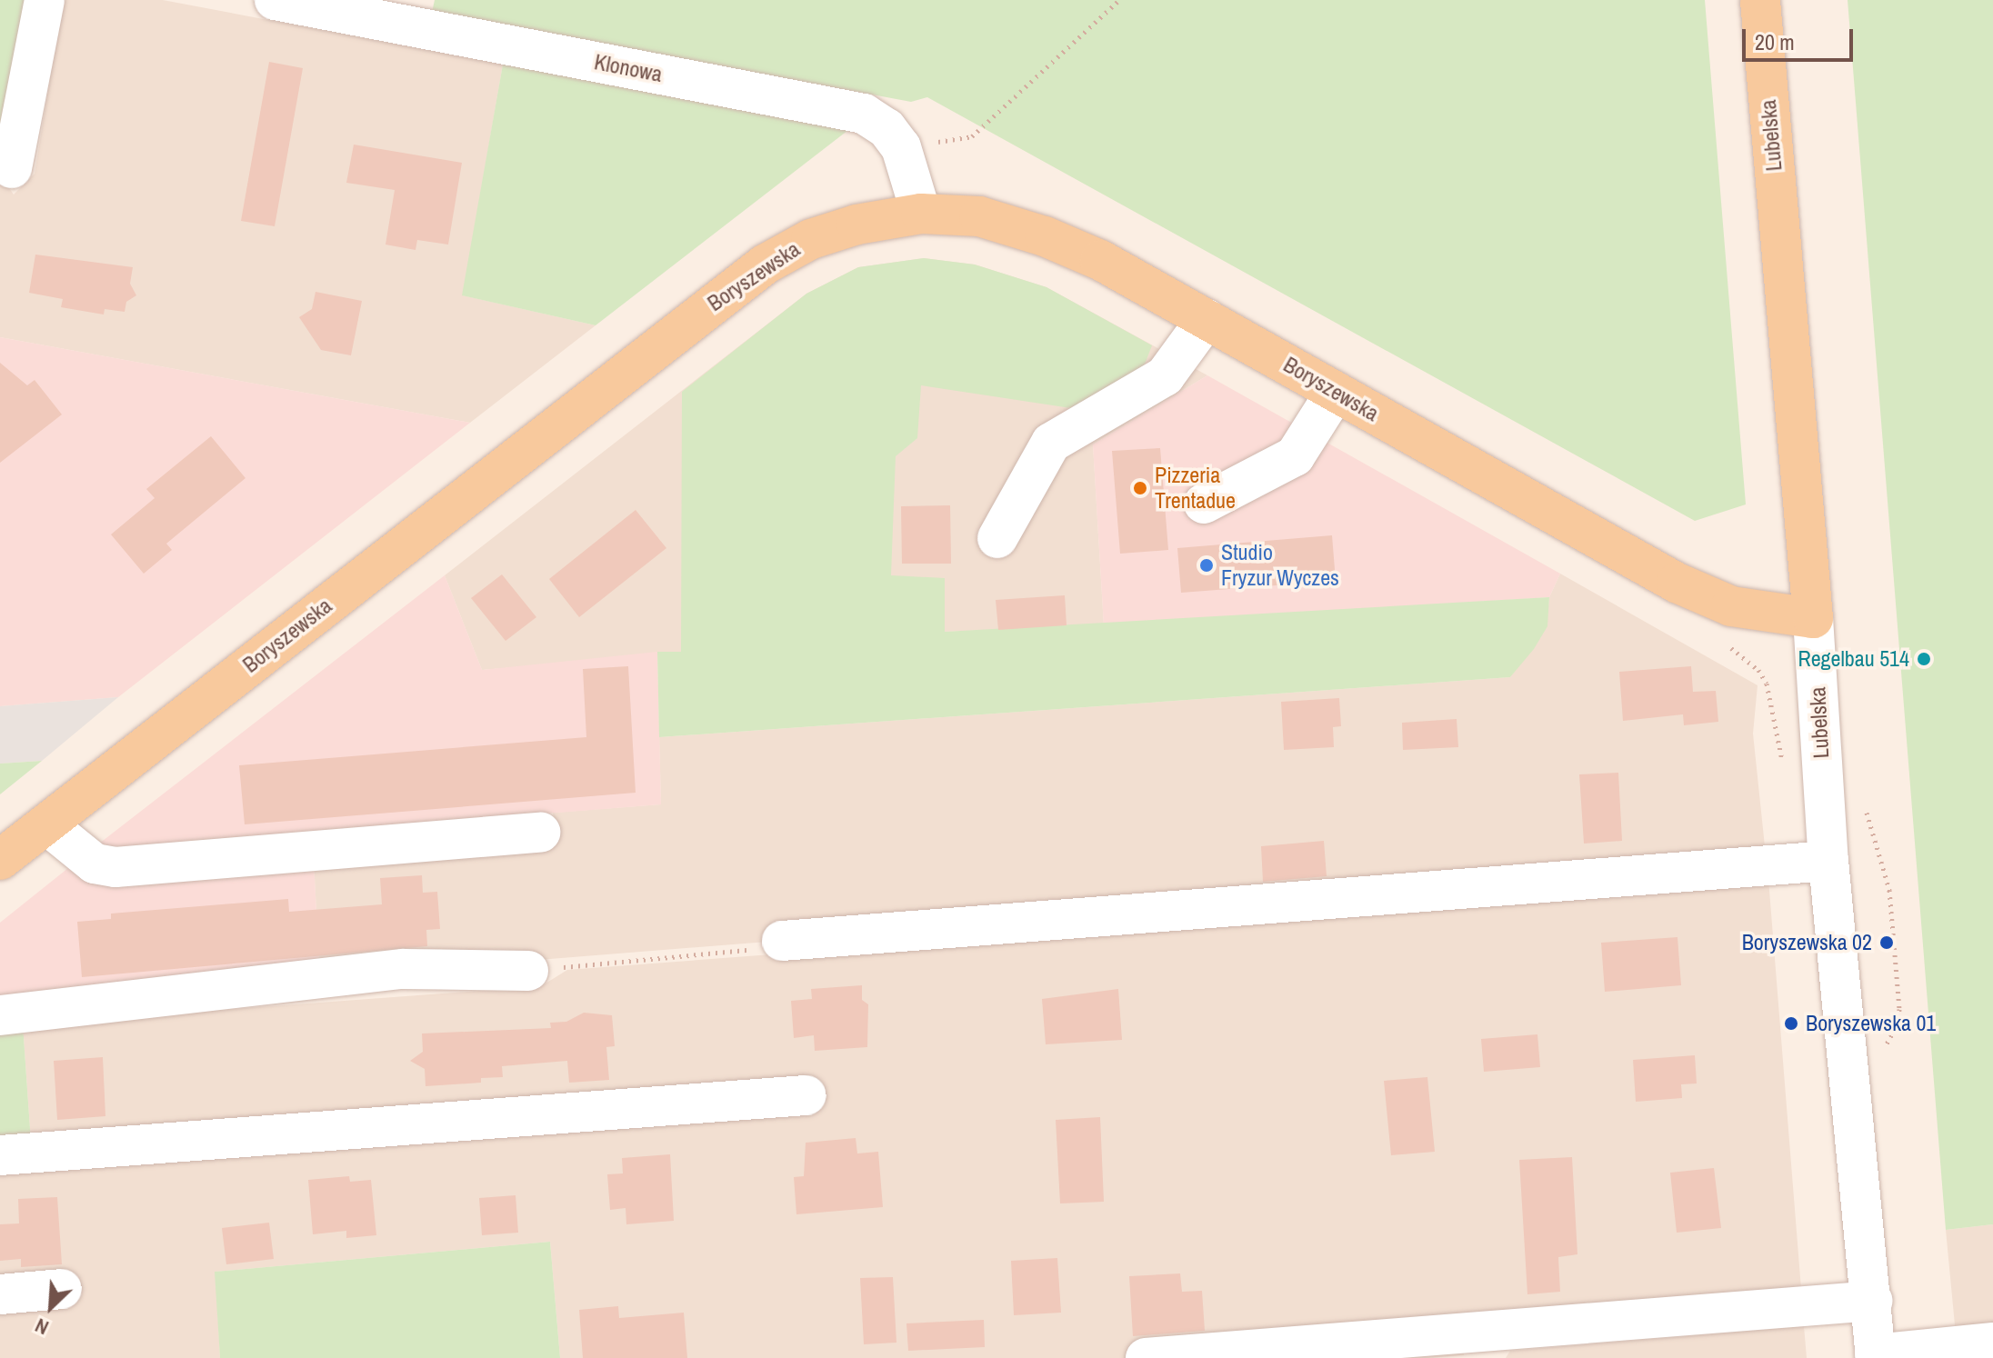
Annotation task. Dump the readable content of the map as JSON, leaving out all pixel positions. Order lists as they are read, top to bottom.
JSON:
{
  "streets": {
    "main road": ["Lubelska", "Boryszewska"],
    "street": ["Klonowa"]
  },
  "crossings": [
    ["Klonowa", "Boryszewska"],
    ["Lubelska", "Boryszewska"]
  ],
  "places": [
    "Pizzeria Trentadue",
    "Studio Fryzur Wyczes",
    "Regelbau 514",
    "Boryszewska 02",
    "Boryszewska 01"
  ],
  "scale_bar": "20 m",
  "north": "bottom left"
}
